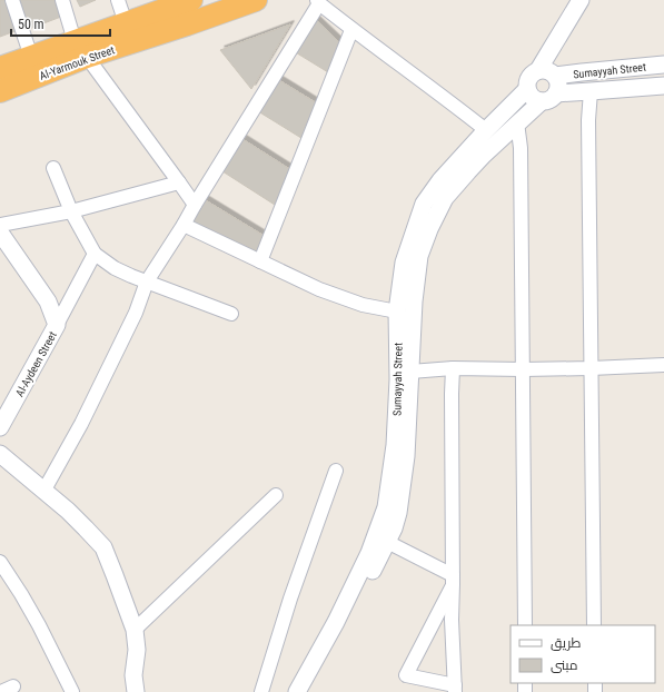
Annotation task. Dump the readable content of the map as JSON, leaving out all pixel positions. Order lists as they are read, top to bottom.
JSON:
{
  "streets": {
    "highway": ["Al-Yarmouk Street"],
    "street": ["Sumayyah Street", "Al-Aydeen Street"]
  },
  "legend": ["طريق", "مبنى"],
  "scale_bar": "50 m"
}
